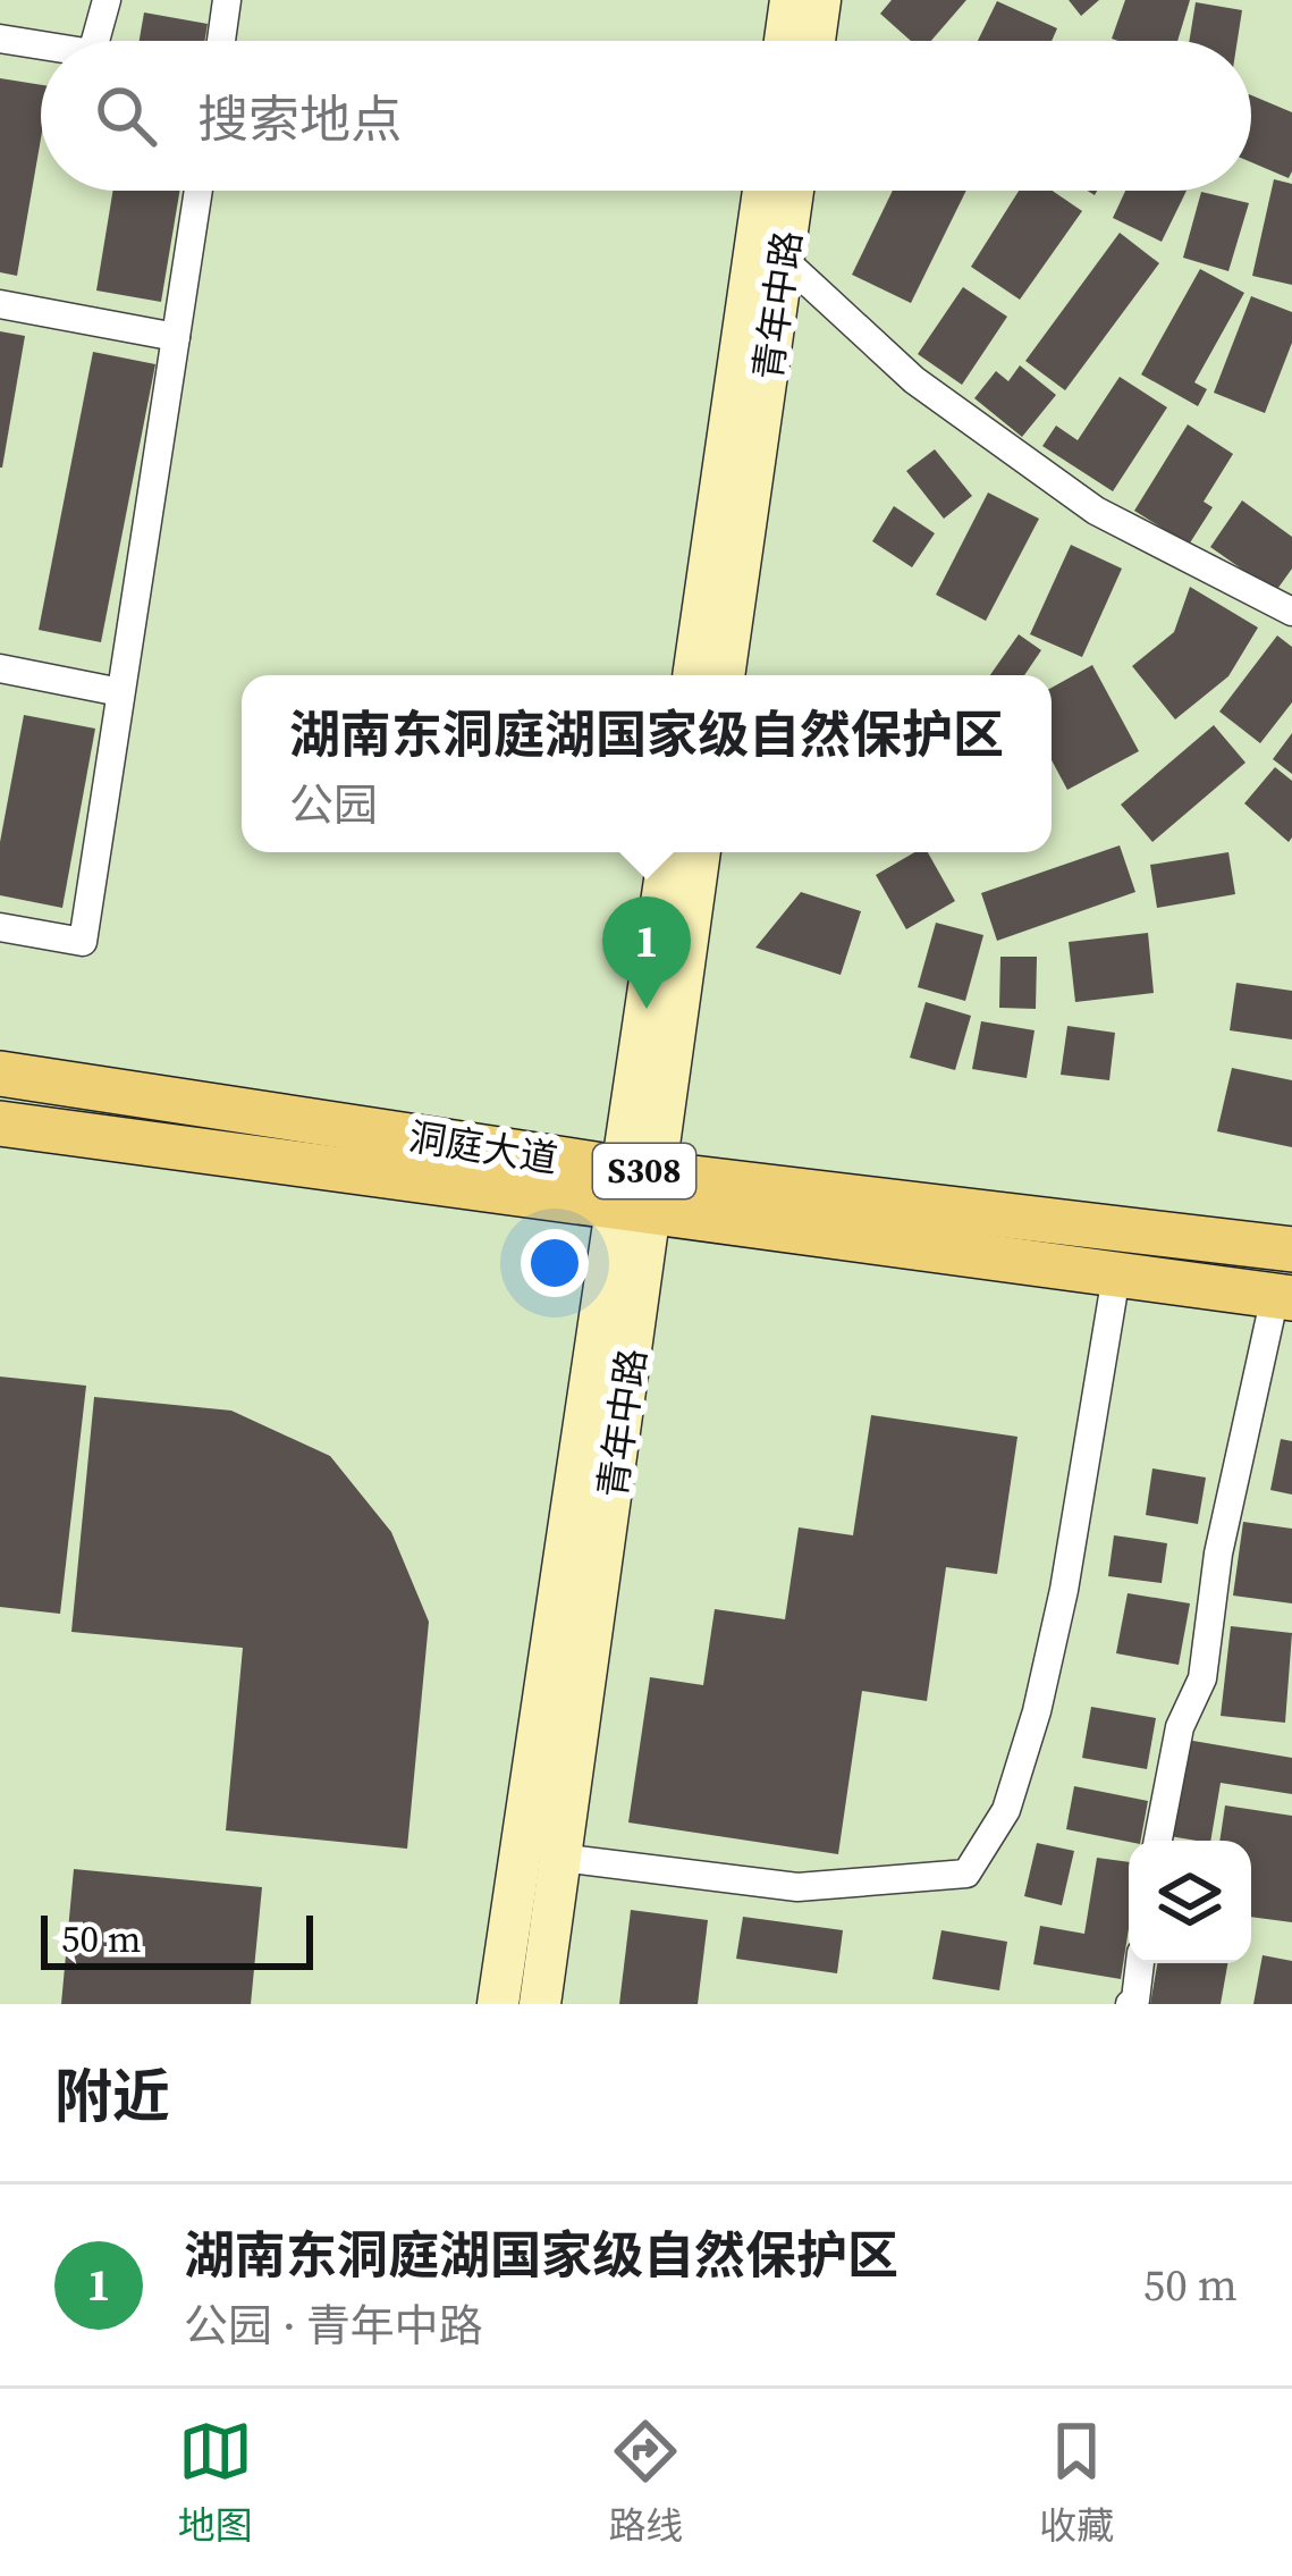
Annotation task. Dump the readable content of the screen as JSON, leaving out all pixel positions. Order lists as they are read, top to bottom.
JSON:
{
  "streets": {
    "main road": ["青年中路", "洞庭大道", "S308"]
  },
  "crossings": [
    ["青年中路", "洞庭大道"]
  ],
  "scale_bar": "50 m",
  "page": {
    "search": "搜索地点",
    "popup": ["湖南东洞庭湖国家级自然保护区", "公园"],
    "pins": "1",
    "scale": "50 m",
    "heading": "附近",
    "list": [
      {
        "mark": "1",
        "name": "湖南东洞庭湖国家级自然保护区",
        "note": "公园 · 青年中路",
        "value": "50 m"
      }
    ],
    "nav": ["地图", "路线", "收藏"]
  }
}
